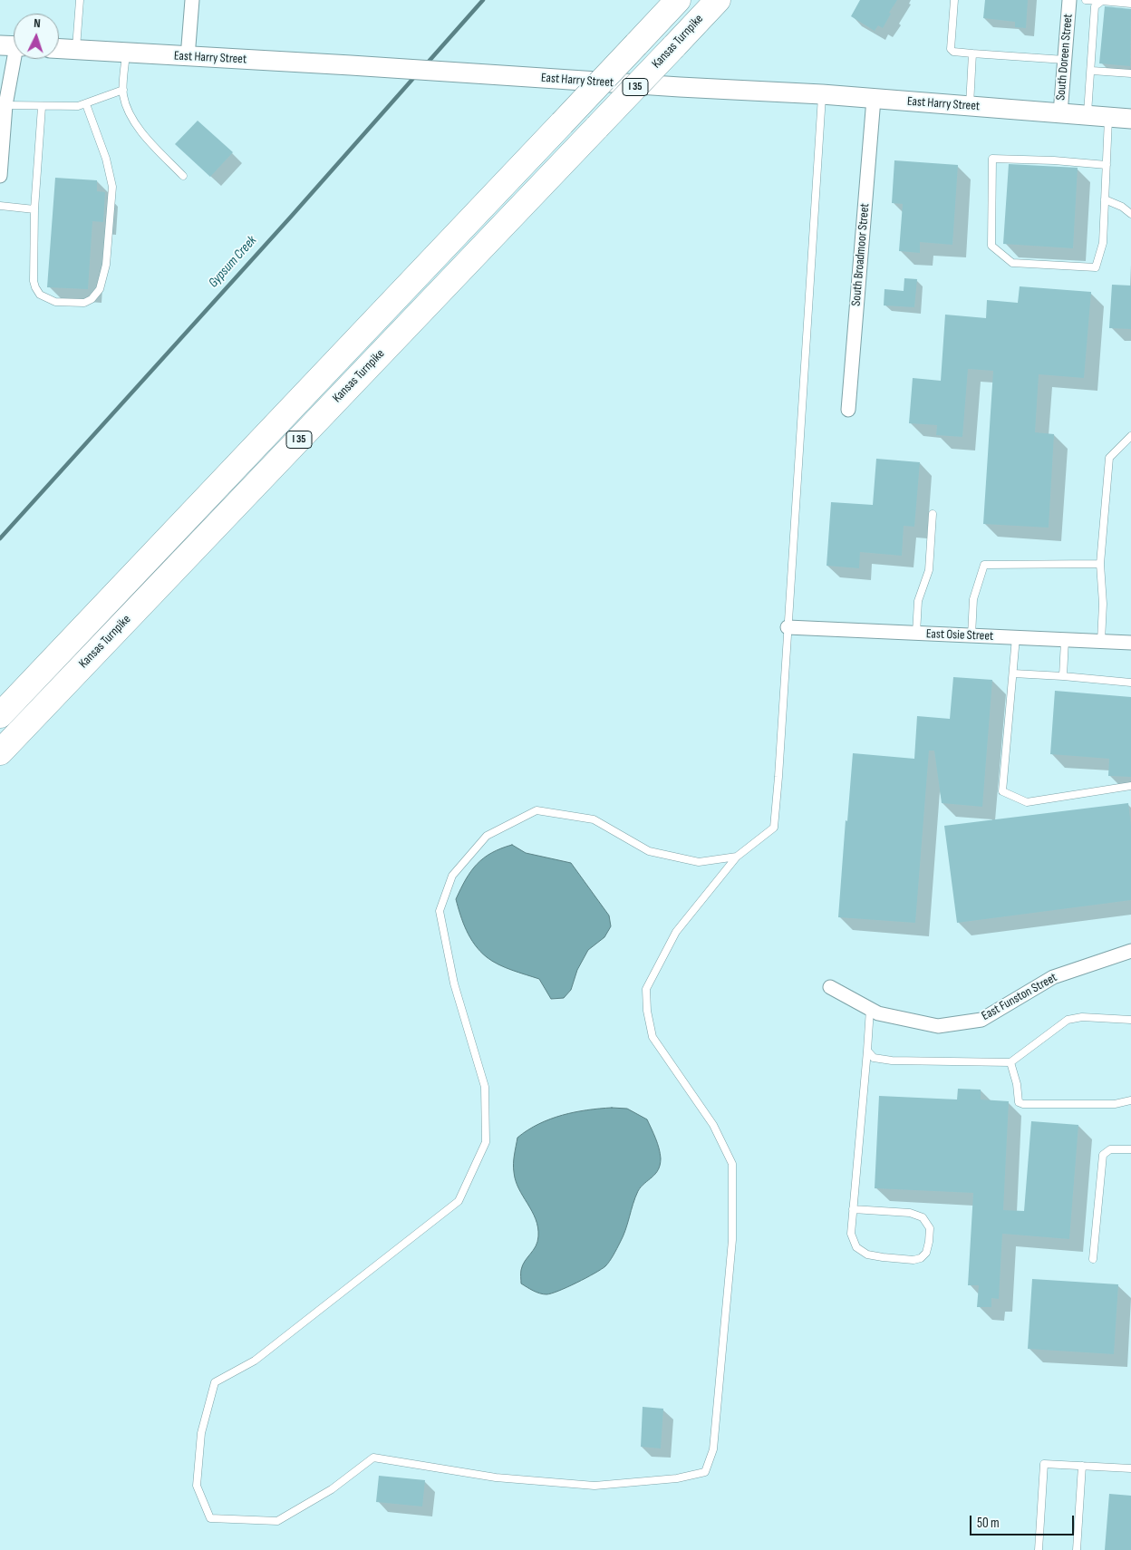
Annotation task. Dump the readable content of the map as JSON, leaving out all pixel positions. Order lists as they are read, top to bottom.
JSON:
{
  "streets": {
    "highway": ["Kansas Turnpike", "I 35"],
    "main road": ["East Harry Street"],
    "street": [
      "South Doreen Street",
      "South Broadmoor Street",
      "East Osie Street",
      "East Funston Street"
    ]
  },
  "crossings": [
    ["South Doreen Street", "East Harry Street"],
    ["East Harry Street", "South Broadmoor Street"]
  ],
  "water": ["Gypsum Creek"],
  "scale_bar": "50 m",
  "north": "top"
}
